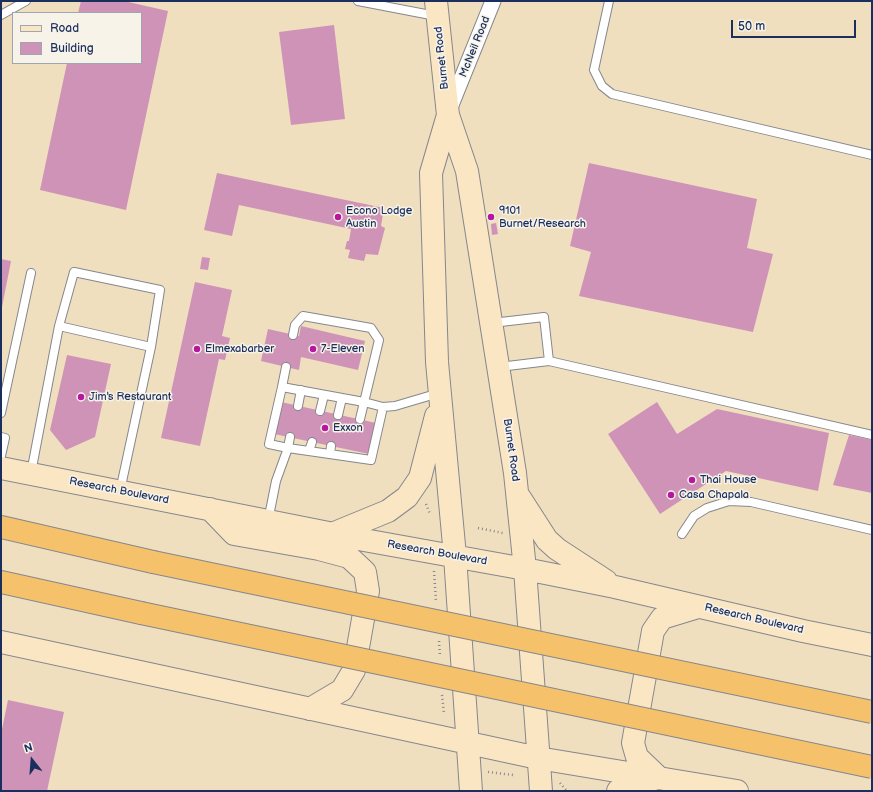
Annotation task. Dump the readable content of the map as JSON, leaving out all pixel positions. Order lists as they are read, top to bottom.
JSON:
{
  "streets": {
    "main road": ["Burnet Road", "Research Boulevard"],
    "street": ["McNeil Road"]
  },
  "crossings": [
    ["McNeil Road", "Burnet Road"],
    ["Burnet Road", "Research Boulevard"]
  ],
  "places": [
    "Econo Lodge Austin",
    "9101 Burnet/Research",
    "Elmexabarber",
    "7-Eleven",
    "Jim's Restaurant",
    "Exxon",
    "Thai House",
    "Casa Chapala"
  ],
  "legend": ["Road", "Building"],
  "scale_bar": "50 m",
  "north": "top"
}
